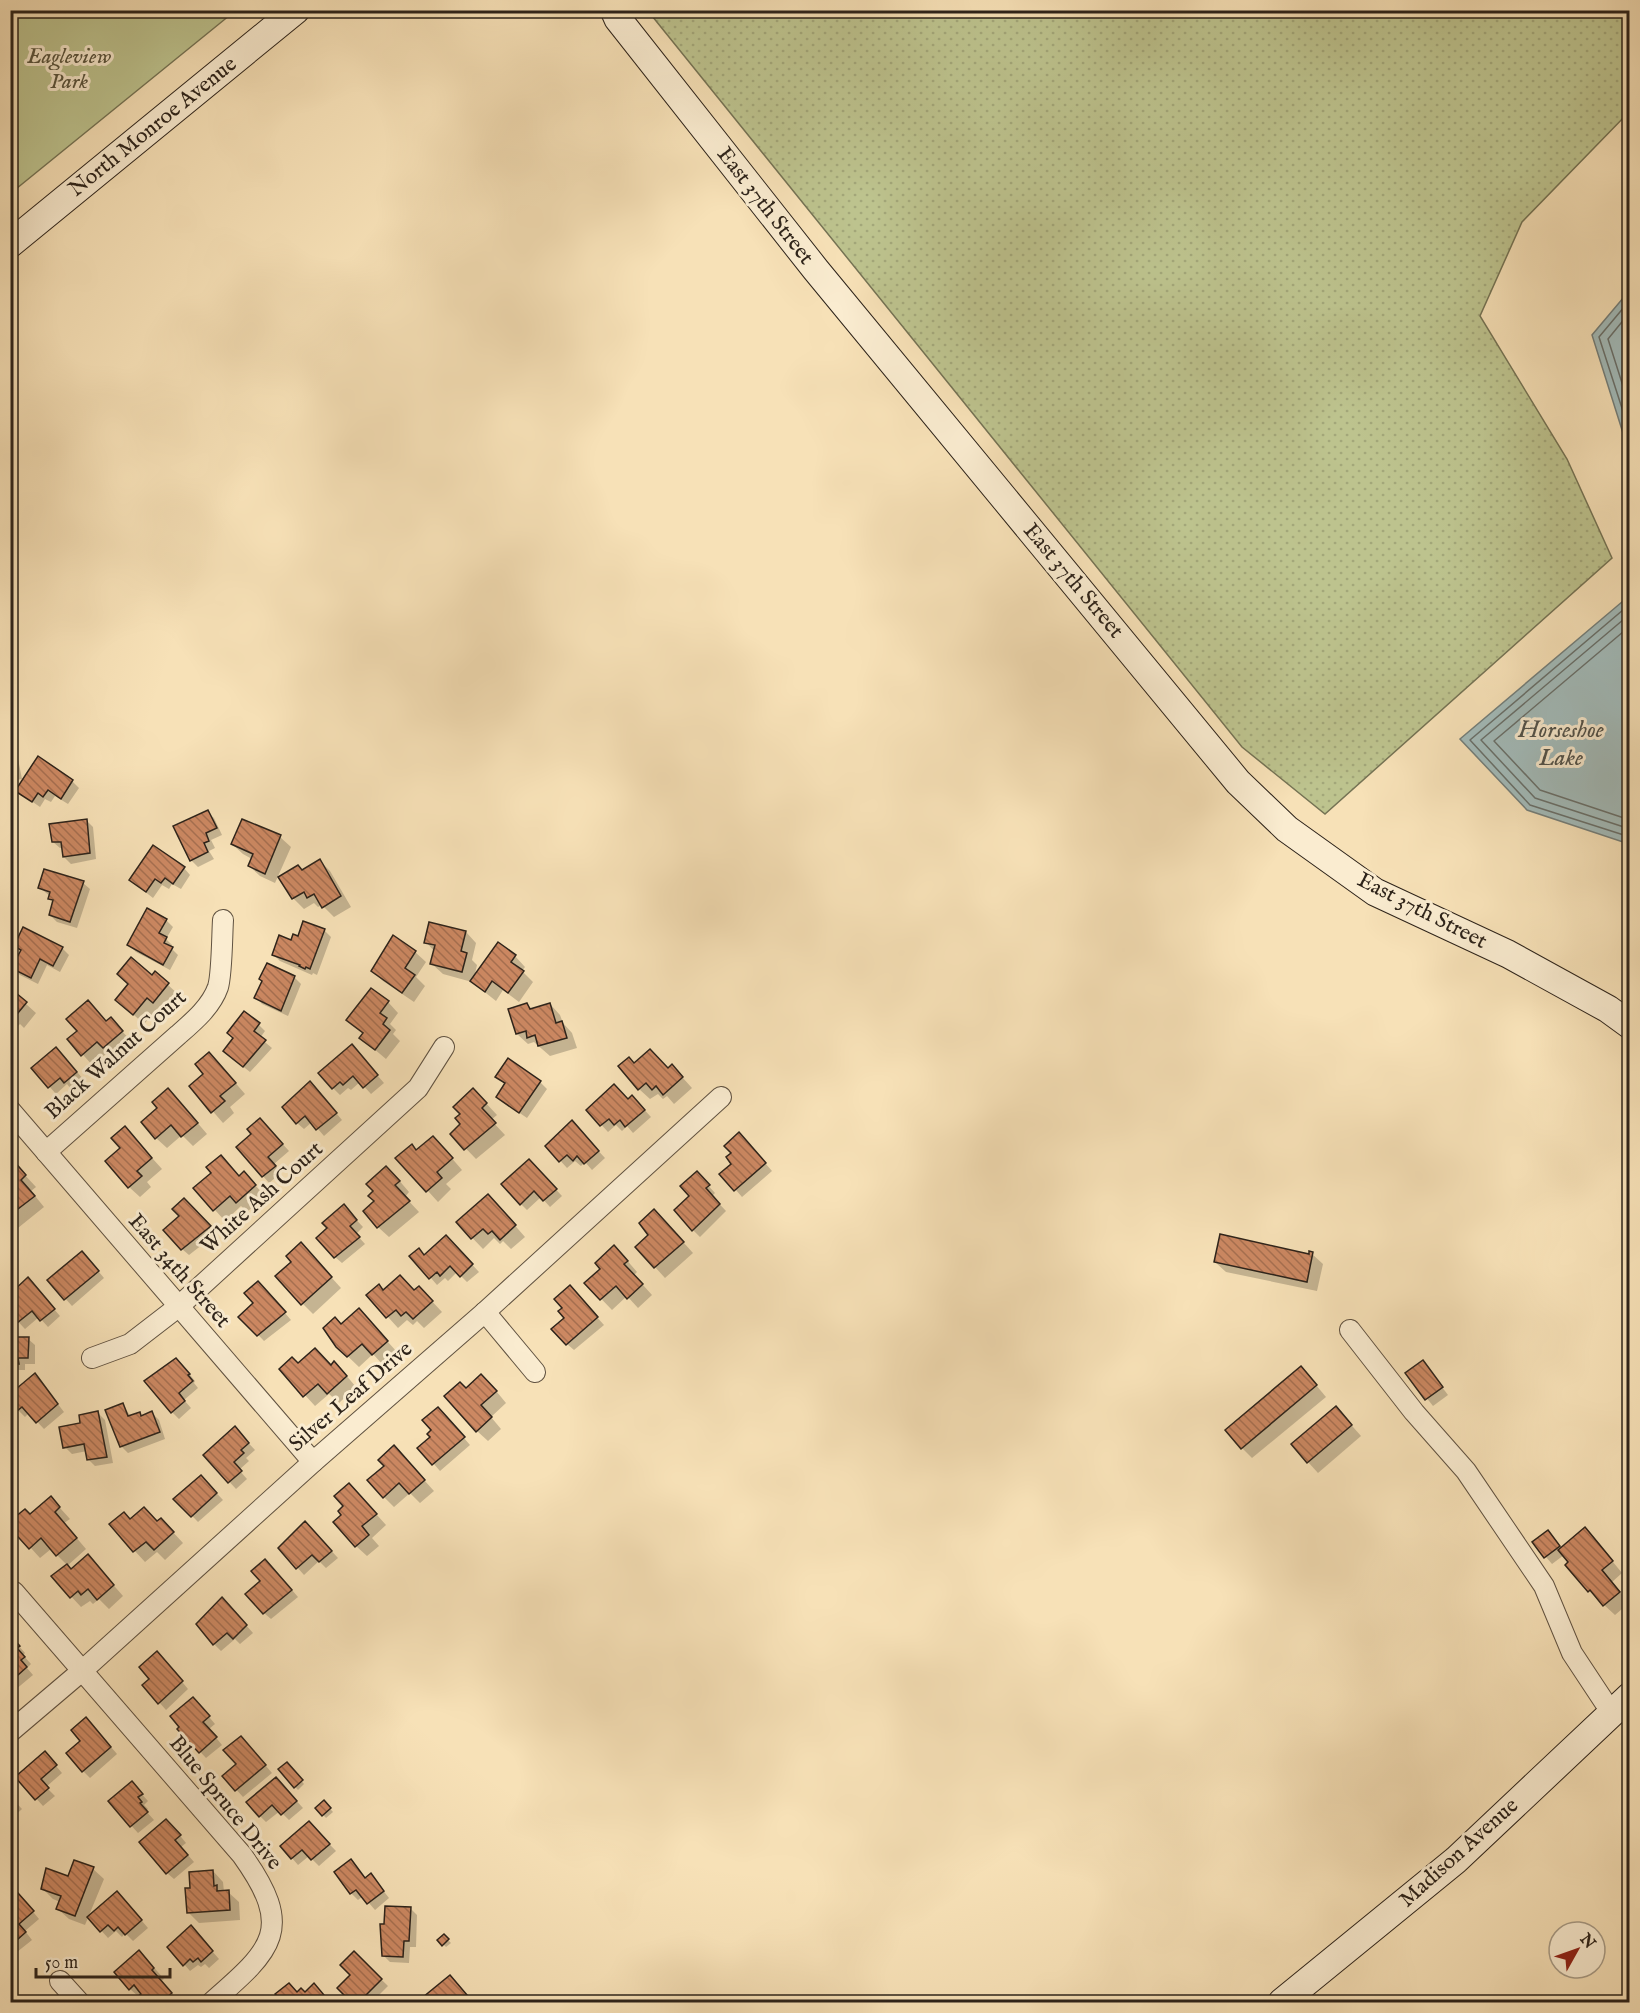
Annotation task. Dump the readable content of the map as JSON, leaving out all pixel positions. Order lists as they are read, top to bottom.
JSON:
{
  "streets": {
    "main road": ["North Monroe Avenue", "East 37th Street", "Madison Avenue"],
    "street": [
      "Black Walnut Court",
      "White Ash Court",
      "East 34th Street",
      "Silver Leaf Drive",
      "Blue Spruce Drive"
    ]
  },
  "crossings": [
    ["Black Walnut Court", "East 34th Street"],
    ["White Ash Court", "East 34th Street"],
    ["East 34th Street", "Silver Leaf Drive"],
    ["Silver Leaf Drive", "Blue Spruce Drive"]
  ],
  "water": ["Horseshoe Lake"],
  "parks": ["Eagleview Park"],
  "scale_bar": "50 m",
  "north": "top right"
}
